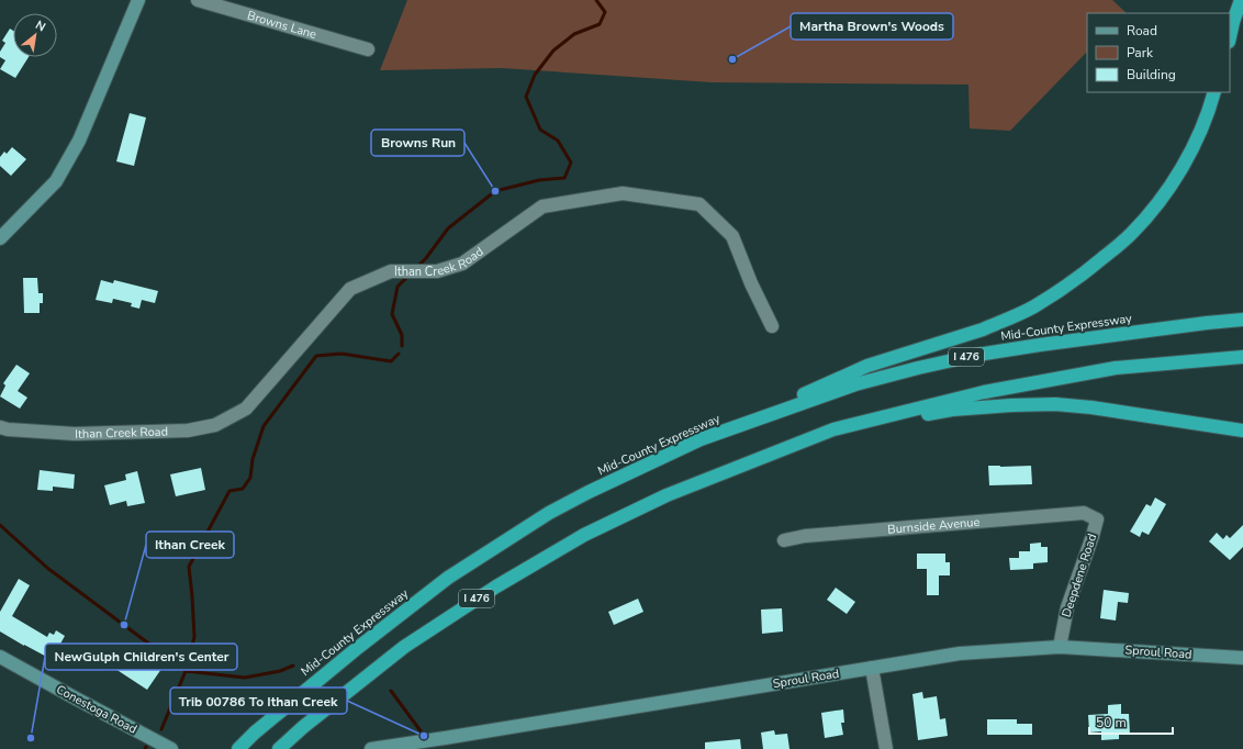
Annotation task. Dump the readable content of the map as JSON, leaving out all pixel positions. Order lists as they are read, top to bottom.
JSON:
{
  "streets": {
    "highway": ["Mid-County Expressway", "I 476"],
    "main road": ["Sproul Road", "Conestoga Road"],
    "street": [
      "Browns Lane",
      "Ithan Creek Road",
      "Burnside Avenue",
      "Deepdene Road"
    ]
  },
  "crossings": [
    ["Burnside Avenue", "Deepdene Road"],
    ["Deepdene Road", "Sproul Road"]
  ],
  "places": [
    "Martha Brown's Woods",
    "Browns Run",
    "Ithan Creek",
    "Trib 00786 To Ithan Creek",
    "NewGulph Children's Center"
  ],
  "legend": ["Road", "Park", "Building"],
  "scale_bar": "50 m",
  "north": "top right"
}
